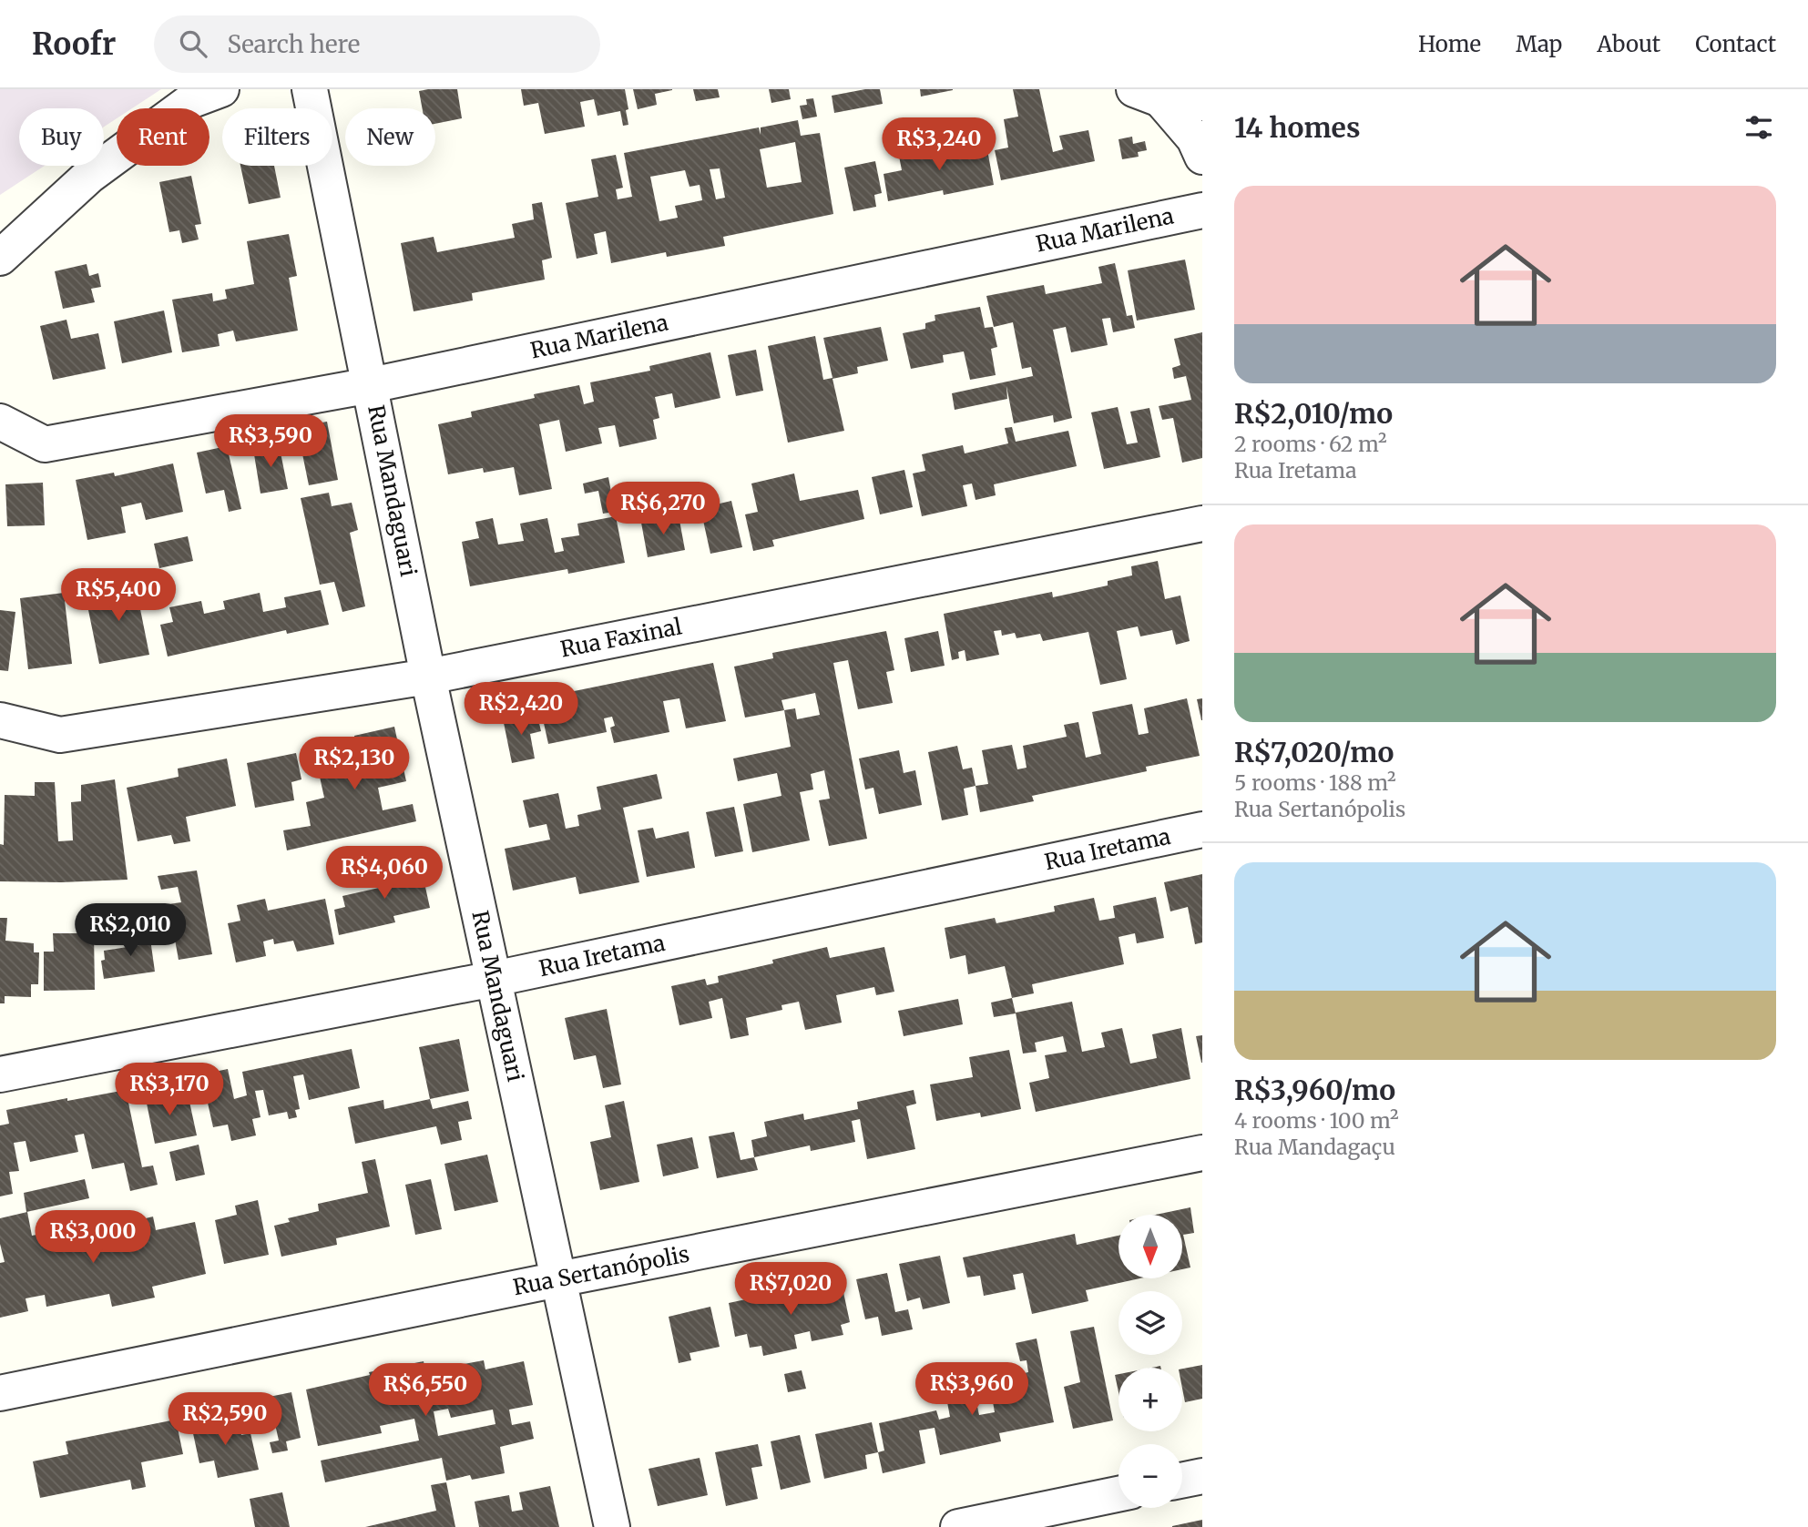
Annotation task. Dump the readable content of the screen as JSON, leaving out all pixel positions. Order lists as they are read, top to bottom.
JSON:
{
  "streets": {
    "street": [
      "Rua Marilena",
      "Rua Mandaguari",
      "Rua Faxinal",
      "Rua Iretama",
      "Rua Sertanópolis"
    ]
  },
  "crossings": [
    ["Rua Marilena", "Rua Mandaguari"],
    ["Rua Mandaguari", "Rua Faxinal"],
    ["Rua Mandaguari", "Rua Iretama"],
    ["Rua Mandaguari", "Rua Sertanópolis"]
  ],
  "north": "bottom",
  "page": {
    "header": "Roofr",
    "search": "Search here",
    "nav": [
      "Home",
      "Map",
      "About",
      "Contact"
    ],
    "heading": "14 homes",
    "chip": [
      "Buy",
      "Rent",
      "Filters",
      "New"
    ],
    "price": [
      "R$3,240",
      "R$3,590",
      "R$6,270",
      "R$5,400",
      "R$2,420",
      "R$2,130",
      "R$4,060",
      "R$2,010",
      "R$3,170",
      "R$3,000",
      "R$7,020",
      "R$3,960",
      "R$6,550",
      "R$2,590"
    ],
    "list": [
      {
        "name": "R$2,010/mo",
        "note": "2 rooms · 62 m² · Rua Iretama"
      },
      {
        "name": "R$7,020/mo",
        "note": "5 rooms · 188 m² · Rua Sertanópolis"
      },
      {
        "name": "R$3,960/mo",
        "note": "4 rooms · 100 m² · Rua Mandagaçu"
      }
    ],
    "map_buttons": ["+", "−"]
  }
}
